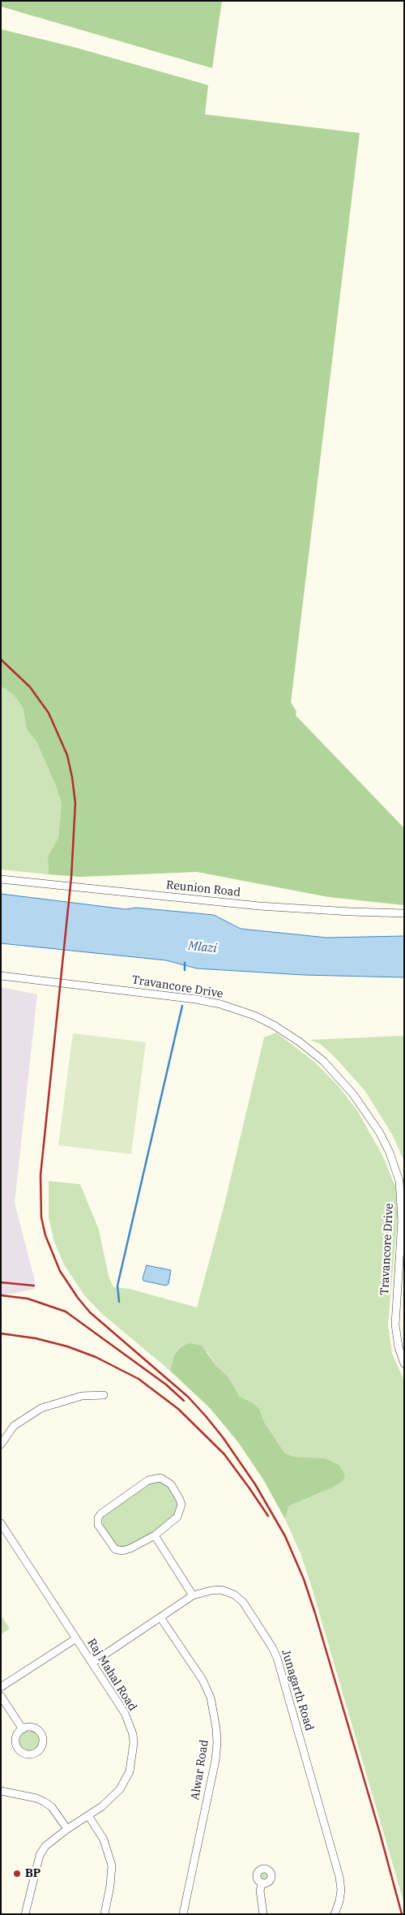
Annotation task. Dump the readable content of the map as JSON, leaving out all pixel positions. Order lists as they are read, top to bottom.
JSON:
{
  "streets": {
    "street": [
      "Reunion Road",
      "Travancore Drive",
      "Raj Mahal Road",
      "Junagarth Road",
      "Alwar Road"
    ]
  },
  "crossings": [
    ["Raj Mahal Road", "Junagarth Road"],
    ["Junagarth Road", "Alwar Road"]
  ],
  "water": ["Mlazi"],
  "places": ["BP"]
}
